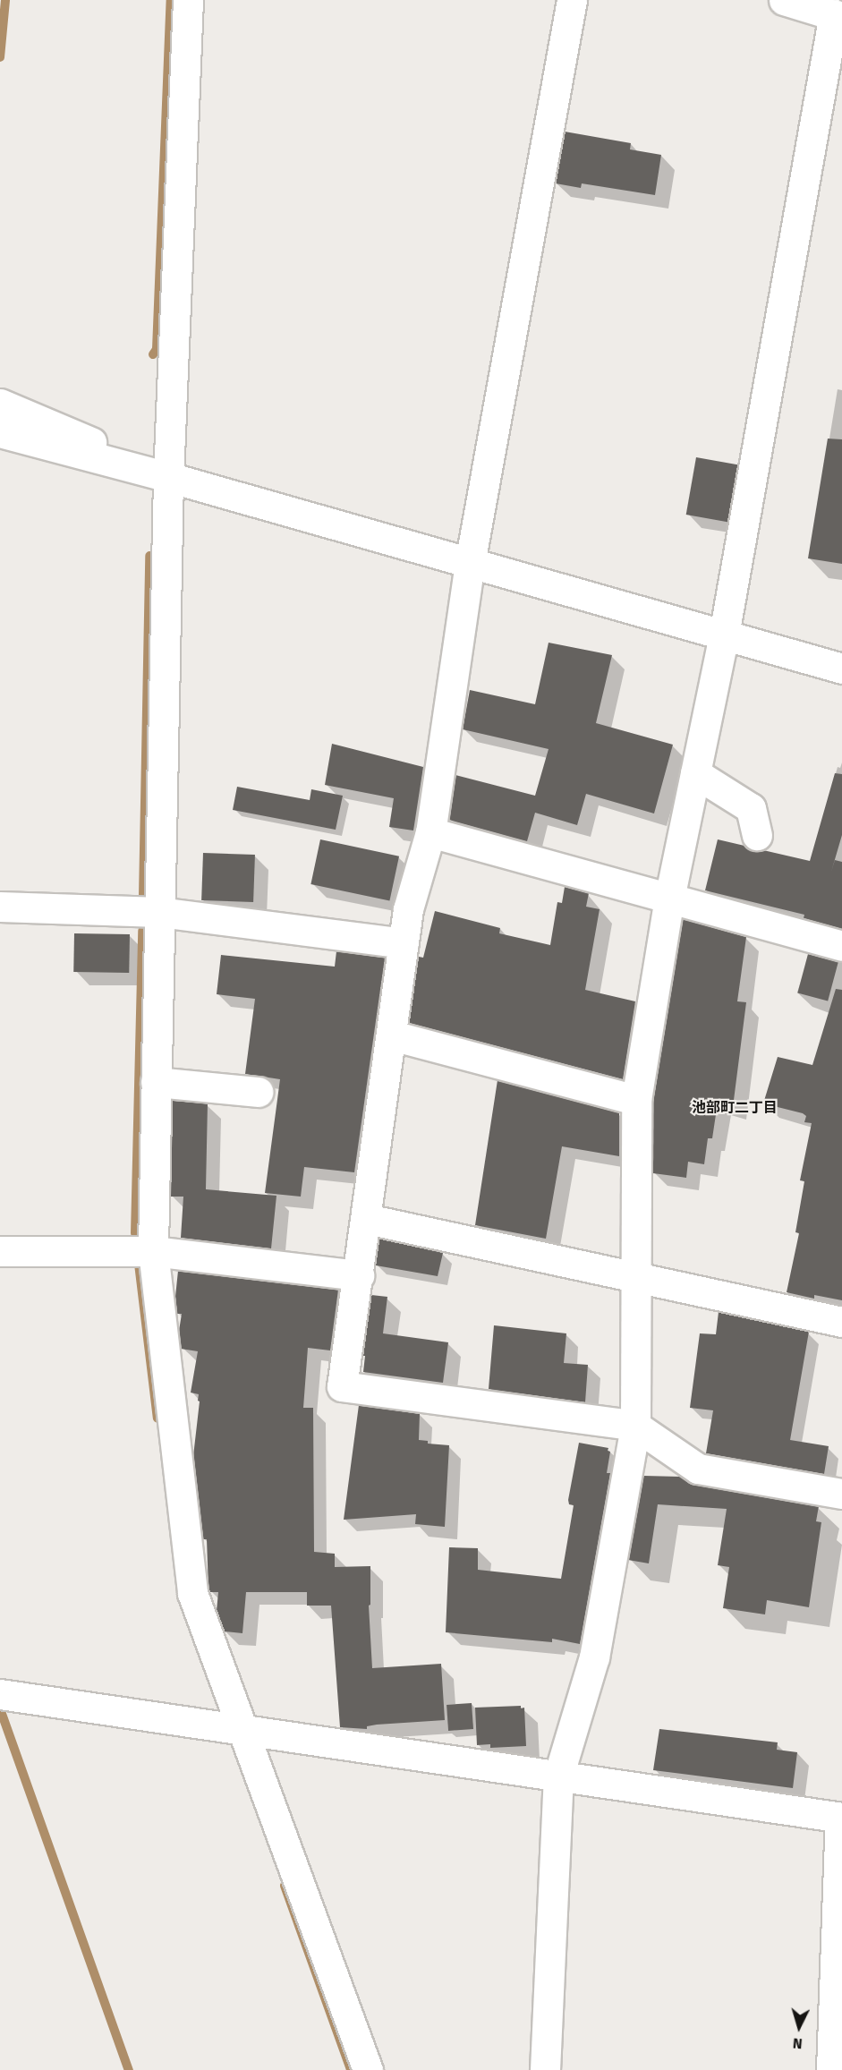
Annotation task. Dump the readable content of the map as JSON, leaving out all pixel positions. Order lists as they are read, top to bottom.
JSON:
{
  "districts": ["池部町二丁目"],
  "north": "bottom"
}
